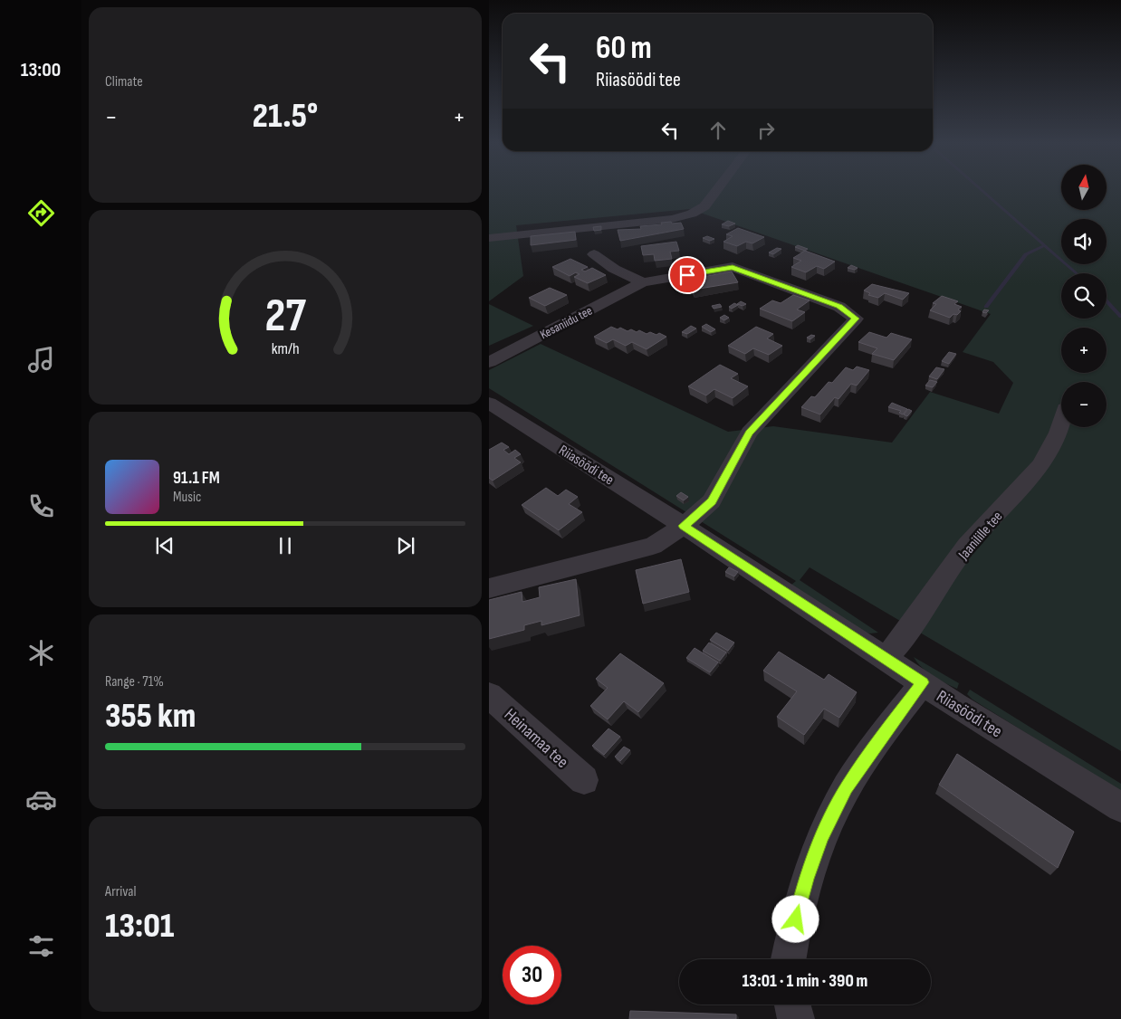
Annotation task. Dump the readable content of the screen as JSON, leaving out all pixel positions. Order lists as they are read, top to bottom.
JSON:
{
  "streets": {
    "street": [
      "Kesaniidu tee",
      "Riiasöödi tee",
      "Jaanilille tee",
      "Heinamaa tee"
    ]
  },
  "crossings": [
    ["Kesaniidu tee", "Riiasöödi tee"],
    ["Riiasöödi tee", "Jaanilille tee"]
  ],
  "north": "top",
  "page": {
    "tabs": "13:00",
    "tile": [
      "Climate",
      ["Range · 71%", "355 km"],
      ["Arrival", "13:01"]
    ],
    "turn": ["60 m", "Riiasöödi tee"],
    "heat": ["−", "21.5°", "+"],
    "map_buttons": ["+", "−"],
    "song": ["91.1 FM", "Music"],
    "limit": "30",
    "trip": "13:01 · 1 min · 390 m",
    "gauge": ["27", "km/h"]
  }
}
